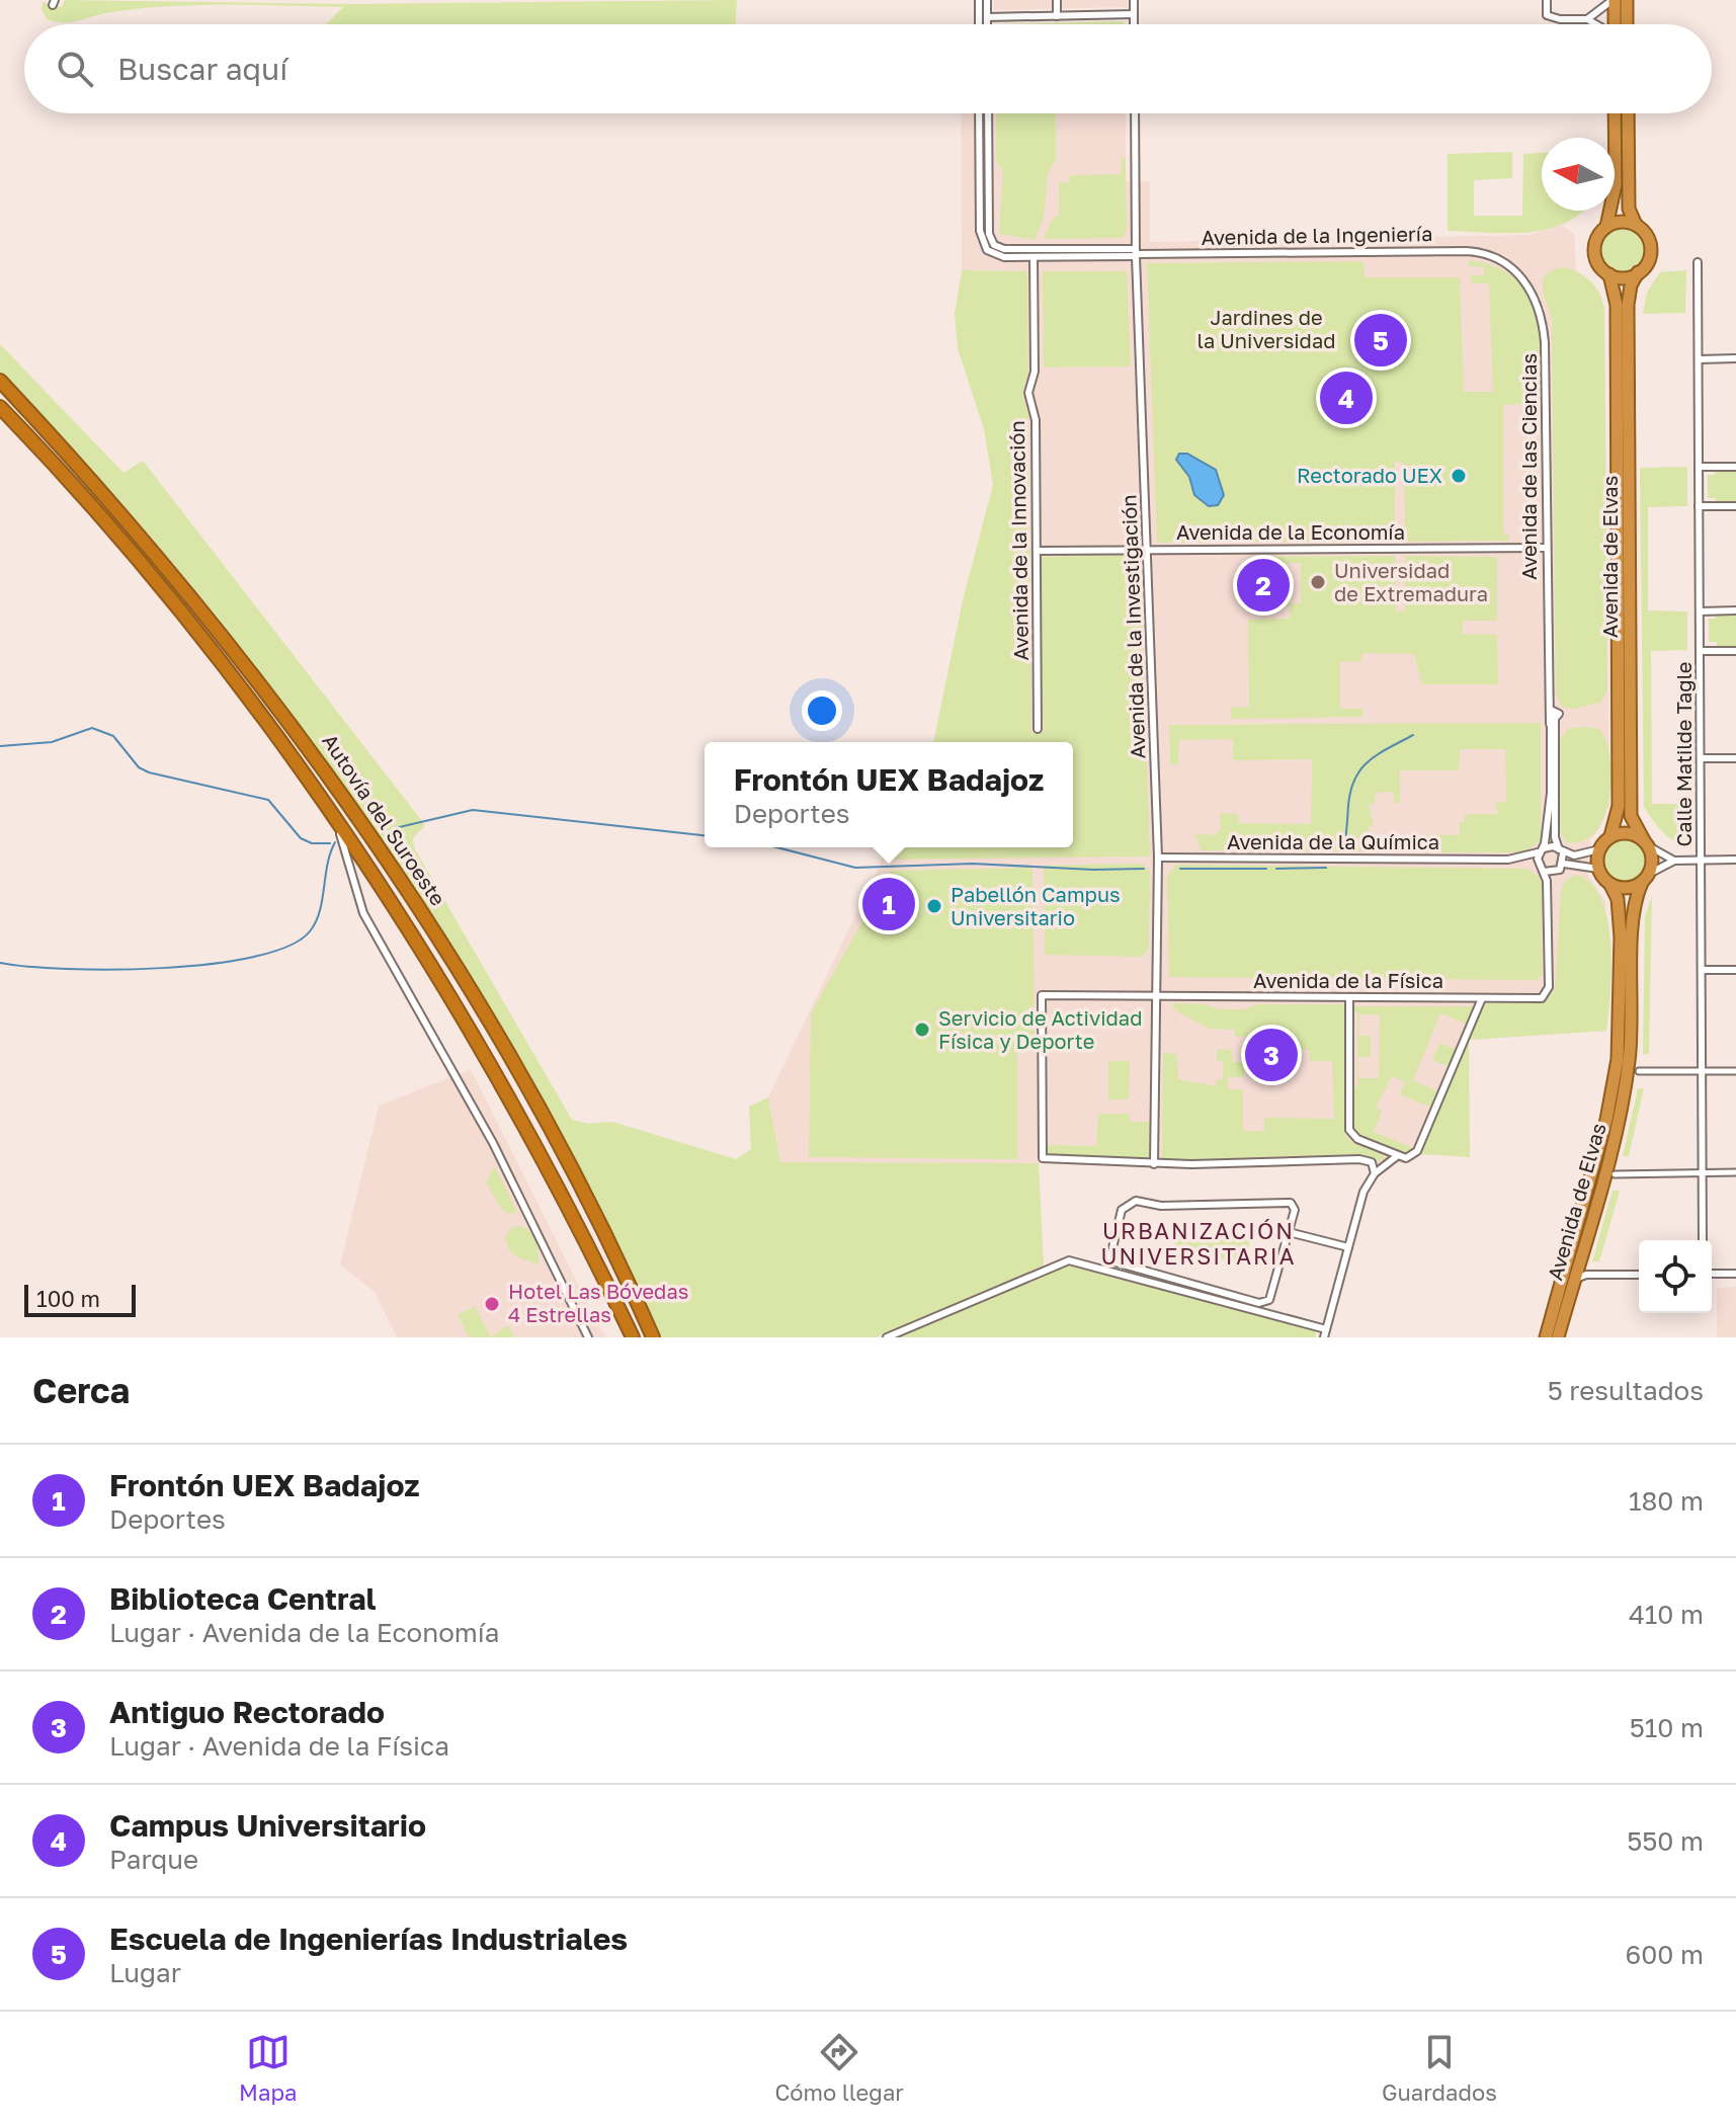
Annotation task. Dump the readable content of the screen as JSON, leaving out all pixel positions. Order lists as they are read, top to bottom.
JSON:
{
  "streets": {
    "highway": ["Avenida de Elvas", "Autovía del Suroeste"],
    "street": [
      "Avenida de la Ingeniería",
      "Avenida de las Ciencias",
      "Avenida de la Economía",
      "Avenida de la Innovación",
      "Avenida de la Investigación",
      "Calle Matilde Tagle",
      "Avenida de la Química",
      "Avenida de la Física"
    ]
  },
  "crossings": [
    ["Avenida de la Ingeniería", "Avenida de las Ciencias"],
    ["Avenida de la Ingeniería", "Avenida de la Investigación"],
    ["Avenida de las Ciencias", "Avenida de la Economía"],
    ["Avenida de las Ciencias", "Avenida de la Química"],
    ["Avenida de la Economía", "Avenida de la Innovación"],
    ["Avenida de la Economía", "Avenida de la Investigación"],
    ["Avenida de Elvas", "Avenida de la Química"],
    ["Avenida de la Investigación", "Avenida de la Química"],
    ["Avenida de la Investigación", "Avenida de la Física"],
    ["Avenida de la Química", "Avenida de la Física"]
  ],
  "districts": ["URBANIZACIÓN UNIVERSITARIA"],
  "parks": ["Jardines de la Universidad"],
  "places": [
    "Rectorado UEX",
    "Universidad de Extremadura",
    "Pabellón Campus Universitario",
    "Servicio de Actividad Física y Deporte",
    "Hotel Las Bóvedas 4 Estrellas"
  ],
  "scale_bar": "100 m",
  "north": "left",
  "page": {
    "search": "Buscar aquí",
    "pins": [
      "5",
      "4",
      "2",
      "1",
      "3"
    ],
    "popup": ["Frontón UEX Badajoz", "Deportes"],
    "scale": "100 m",
    "heading": ["Cerca", "5 resultados"],
    "list": [
      {
        "mark": "1",
        "name": "Frontón UEX Badajoz",
        "note": "Deportes",
        "value": "180 m"
      },
      {
        "mark": "2",
        "name": "Biblioteca Central",
        "note": "Lugar · Avenida de la Economía",
        "value": "410 m"
      },
      {
        "mark": "3",
        "name": "Antiguo Rectorado",
        "note": "Lugar · Avenida de la Física",
        "value": "510 m"
      },
      {
        "mark": "4",
        "name": "Campus Universitario",
        "note": "Parque",
        "value": "550 m"
      },
      {
        "mark": "5",
        "name": "Escuela de Ingenierías Industriales",
        "note": "Lugar",
        "value": "600 m"
      }
    ],
    "nav": ["Mapa", "Cómo llegar", "Guardados"]
  }
}
